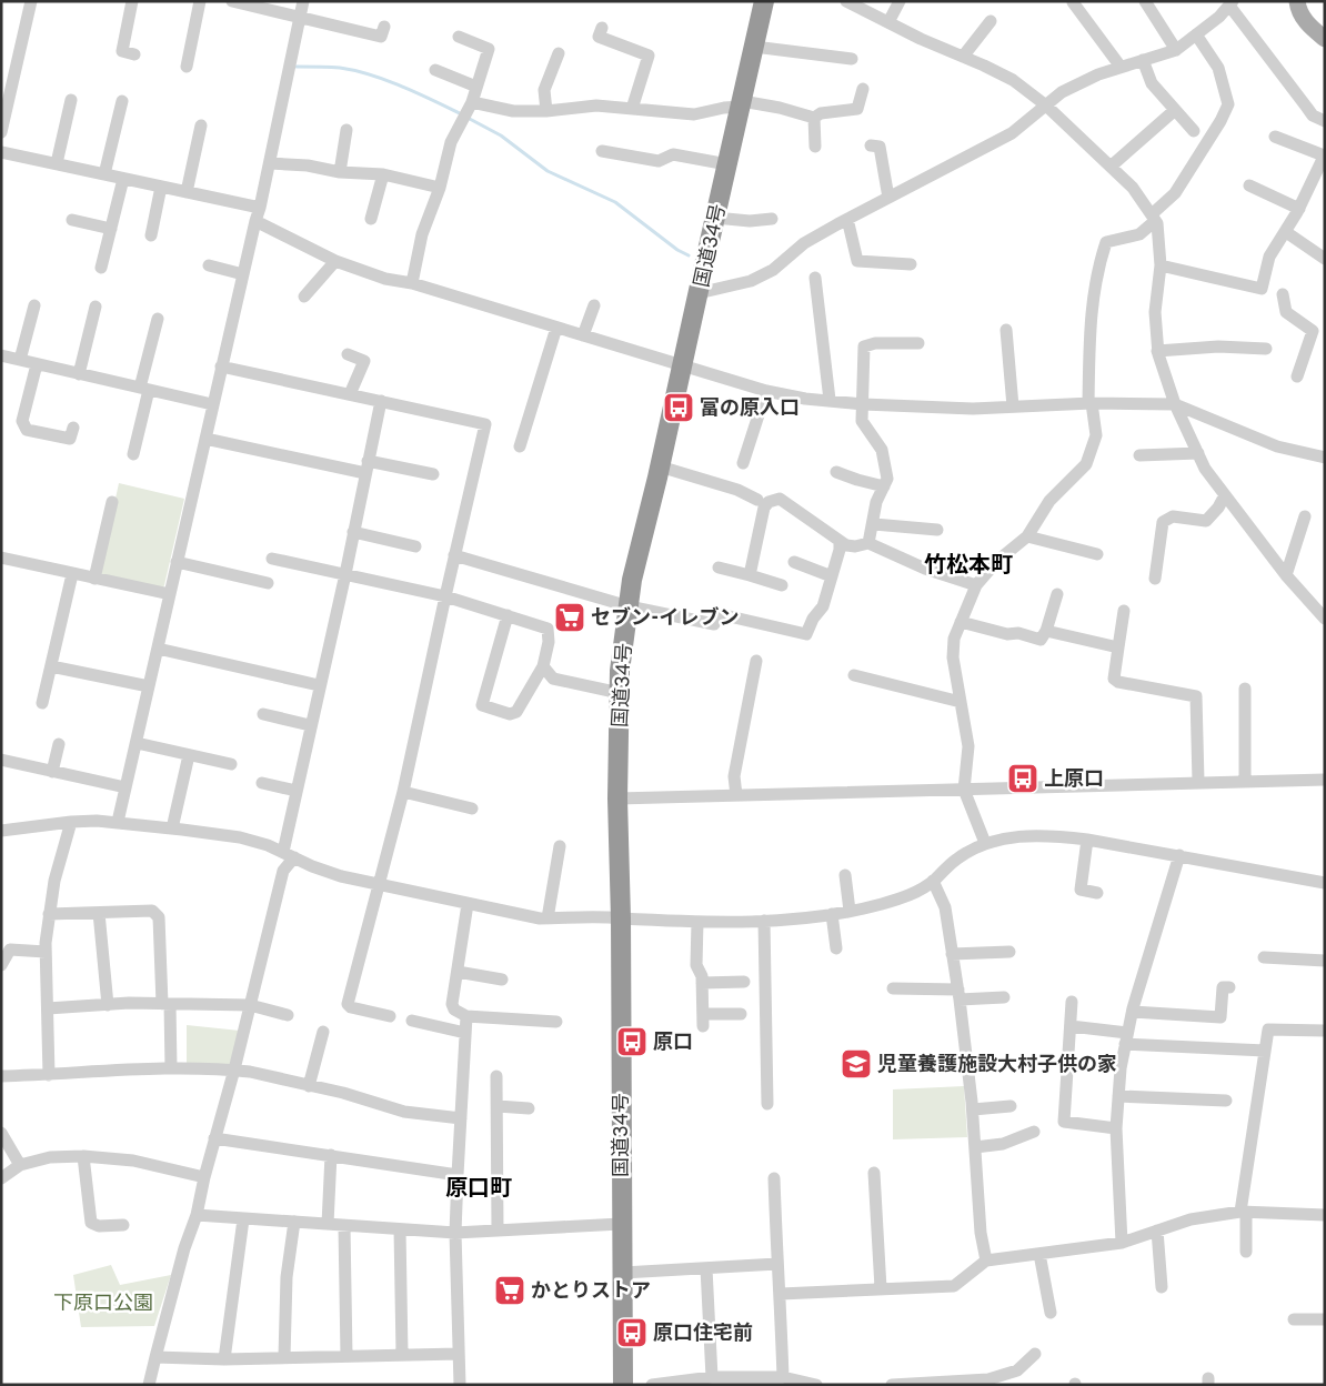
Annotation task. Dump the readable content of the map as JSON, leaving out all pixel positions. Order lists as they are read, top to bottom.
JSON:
{
  "streets": {
    "highway": ["国道34号"]
  },
  "districts": ["竹松本町", "原口町"],
  "parks": ["下原口公園"],
  "places": {
    "bus stop": [
      "富の原入口",
      "上原口",
      "原口",
      "原口住宅前"
    ],
    "supermarket": ["セブン-イレブン", "かとりストア"],
    "school or university": ["児童養護施設大村子供の家"]
  }
}
